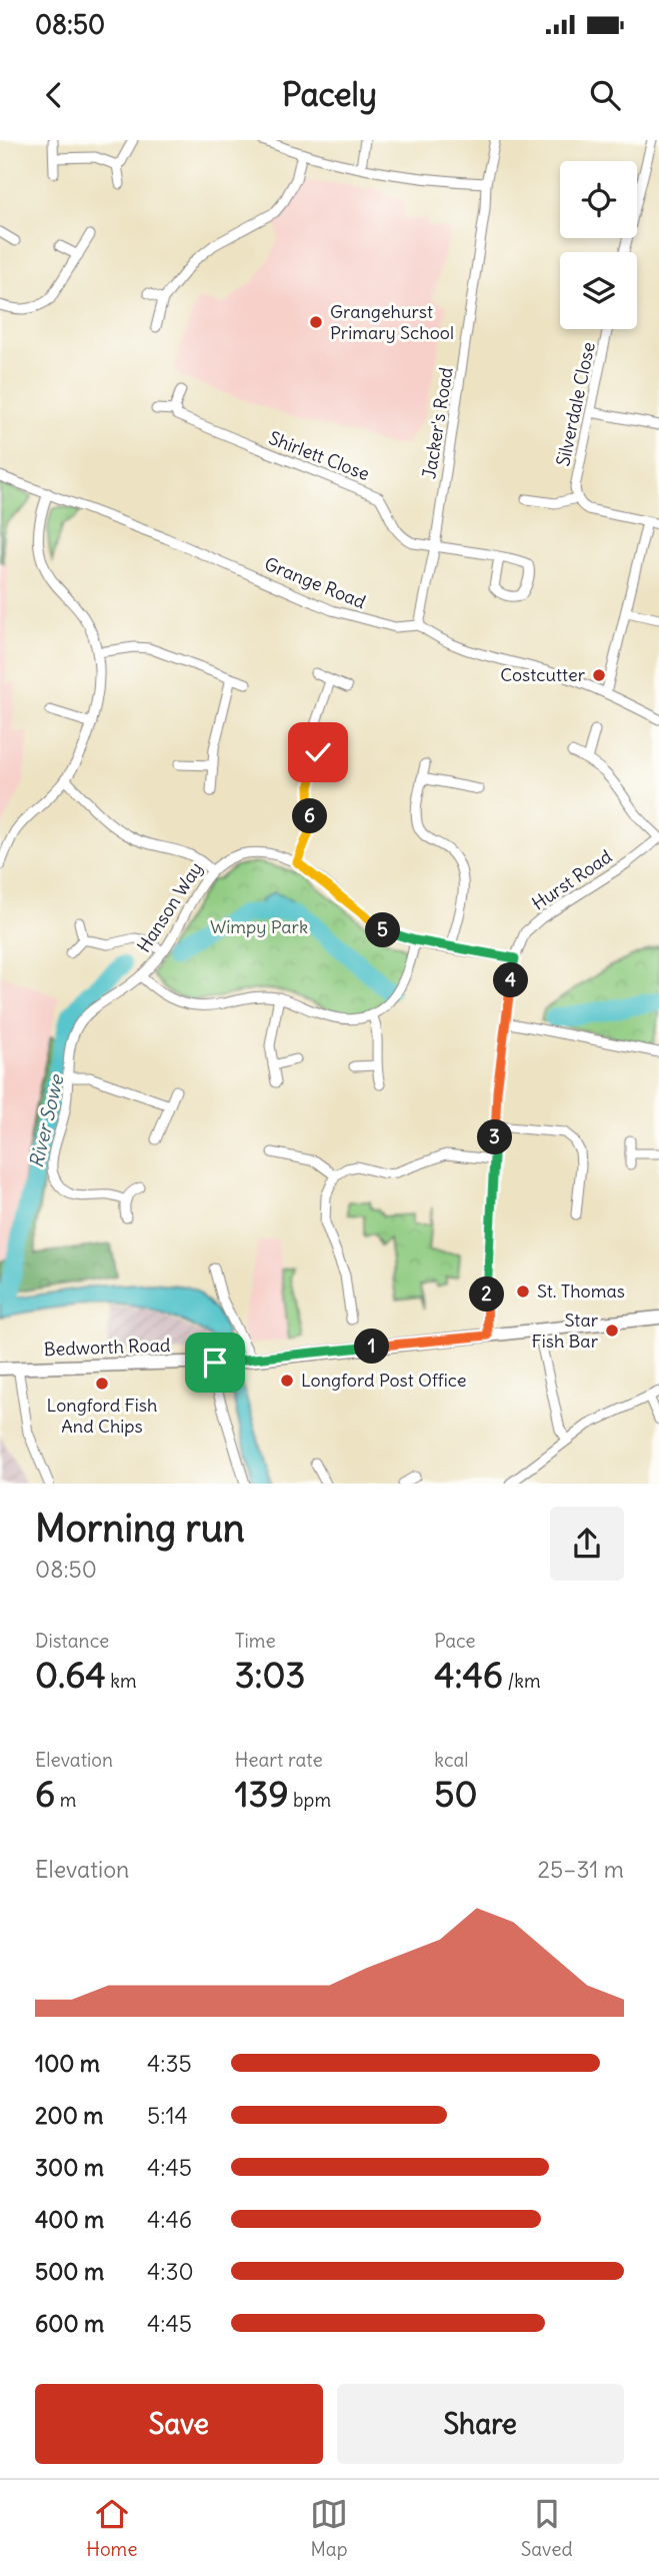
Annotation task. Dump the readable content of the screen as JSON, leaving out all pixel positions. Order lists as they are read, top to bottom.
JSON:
{
  "streets": {
    "main road": ["Bedworth Road"],
    "street": [
      "Silverdale Close",
      "Jacker's Road",
      "Shirlett Close",
      "Grange Road",
      "Hurst Road",
      "Hanson Way"
    ]
  },
  "crossings": [
    ["Jacker's Road", "Shirlett Close"],
    ["Jacker's Road", "Grange Road"],
    ["Hurst Road", "Hanson Way"],
    ["Hurst Road", "Bedworth Road"]
  ],
  "water": ["River Sowe"],
  "parks": ["Wimpy Park"],
  "places": [
    "Grangehurst Primary School",
    "Costcutter",
    "St. Thomas",
    "Star Fish Bar",
    "Longford Post Office",
    "Longford Fish And Chips"
  ],
  "page": {
    "status": "08:50",
    "header": "Pacely",
    "pins": [
      "6",
      "5",
      "4",
      "3",
      "2",
      "1"
    ],
    "heading": ["Morning run", "08:50"],
    "stats": [
      ["Distance", "0.64 km"],
      ["Time", "3:03"],
      ["Pace", "4:46 /km"],
      ["Elevation", "6 m"],
      ["Heart rate", "139 bpm"],
      ["kcal", "50"]
    ],
    "chart": ["Elevation", "25–31 m"],
    "list": [
      {
        "name": "100 m",
        "note": "4:35"
      },
      {
        "name": "200 m",
        "note": "5:14"
      },
      {
        "name": "300 m",
        "note": "4:45"
      },
      {
        "name": "400 m",
        "note": "4:46"
      },
      {
        "name": "500 m",
        "note": "4:30"
      },
      {
        "name": "600 m",
        "note": "4:45"
      }
    ],
    "buttons": ["Save", "Share"],
    "tabs": ["Home", "Map", "Saved"]
  }
}
